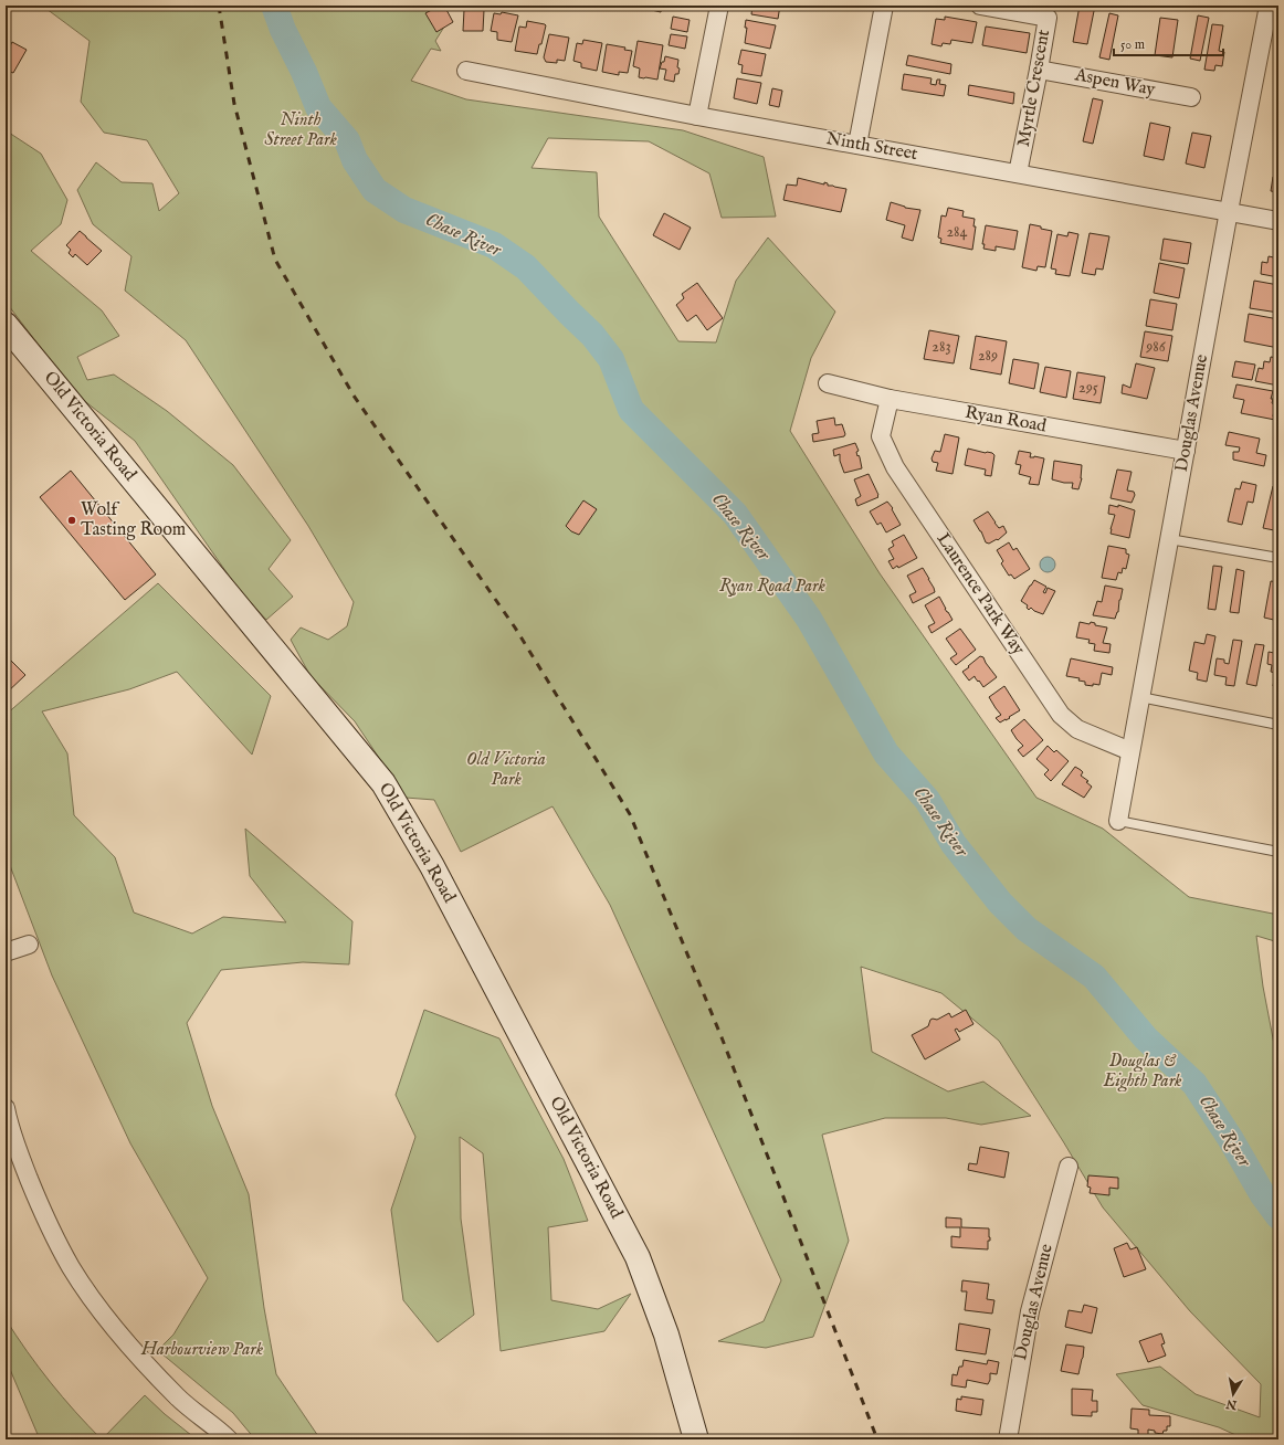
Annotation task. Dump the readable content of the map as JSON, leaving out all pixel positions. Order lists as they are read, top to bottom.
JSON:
{
  "streets": {
    "street": [
      "Aspen Way",
      "Myrtle Crescent",
      "Ninth Street",
      "Douglas Avenue",
      "Ryan Road",
      "Old Victoria Road",
      "Laurence Park Way"
    ]
  },
  "crossings": [
    ["Aspen Way", "Myrtle Crescent"],
    ["Myrtle Crescent", "Ninth Street"],
    ["Ninth Street", "Douglas Avenue"],
    ["Douglas Avenue", "Ryan Road"],
    ["Douglas Avenue", "Laurence Park Way"],
    ["Ryan Road", "Laurence Park Way"]
  ],
  "water": ["Chase River"],
  "parks": [
    "Ninth Street Park",
    "Ryan Road Park",
    "Old Victoria Park",
    "Douglas & Eighth Park",
    "Harbourview Park"
  ],
  "places": ["Wolf Tasting Room"],
  "house_numbers": [
    "284",
    "283",
    "986",
    "289",
    "295"
  ],
  "scale_bar": "50 m",
  "north": "bottom"
}
